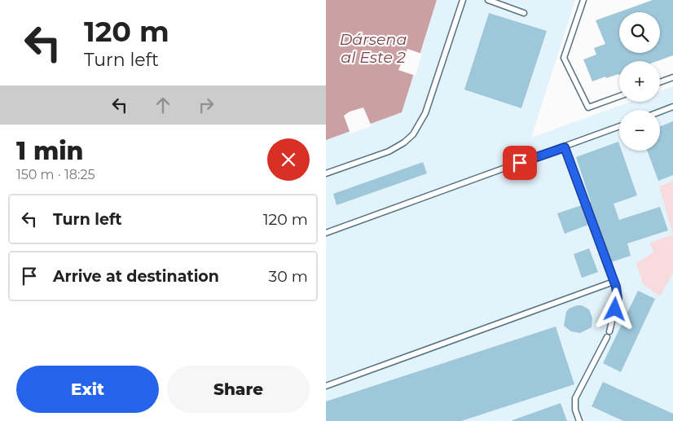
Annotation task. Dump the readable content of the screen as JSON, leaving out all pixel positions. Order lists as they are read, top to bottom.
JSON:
{
  "water": ["Dársena al Este 2"],
  "page": {
    "turn": ["120 m", "Turn left"],
    "map_buttons": ["+", "−"],
    "heading": ["1 min", "150 m · 18:25"],
    "list": [
      {
        "name": "Turn left",
        "value": "120 m"
      },
      {
        "name": "Arrive at destination",
        "value": "30 m"
      }
    ],
    "buttons": ["Exit", "Share"]
  }
}
